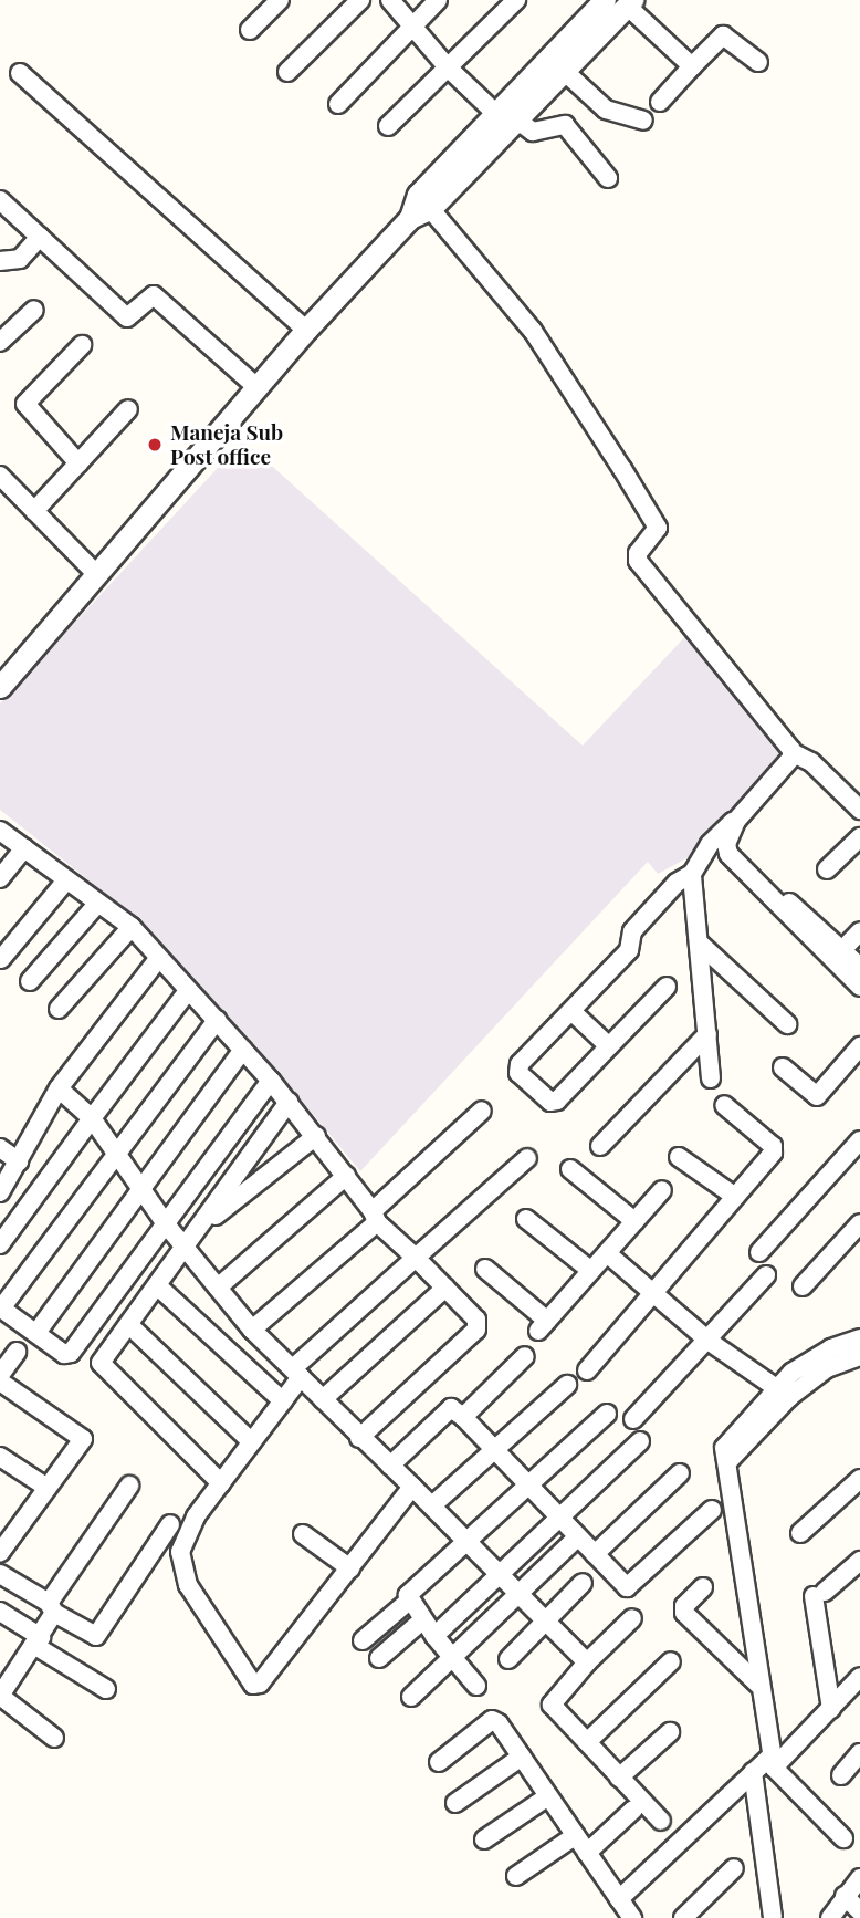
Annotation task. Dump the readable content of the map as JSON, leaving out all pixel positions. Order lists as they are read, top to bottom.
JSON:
{
  "places": ["Maneja Sub Post office"]
}
